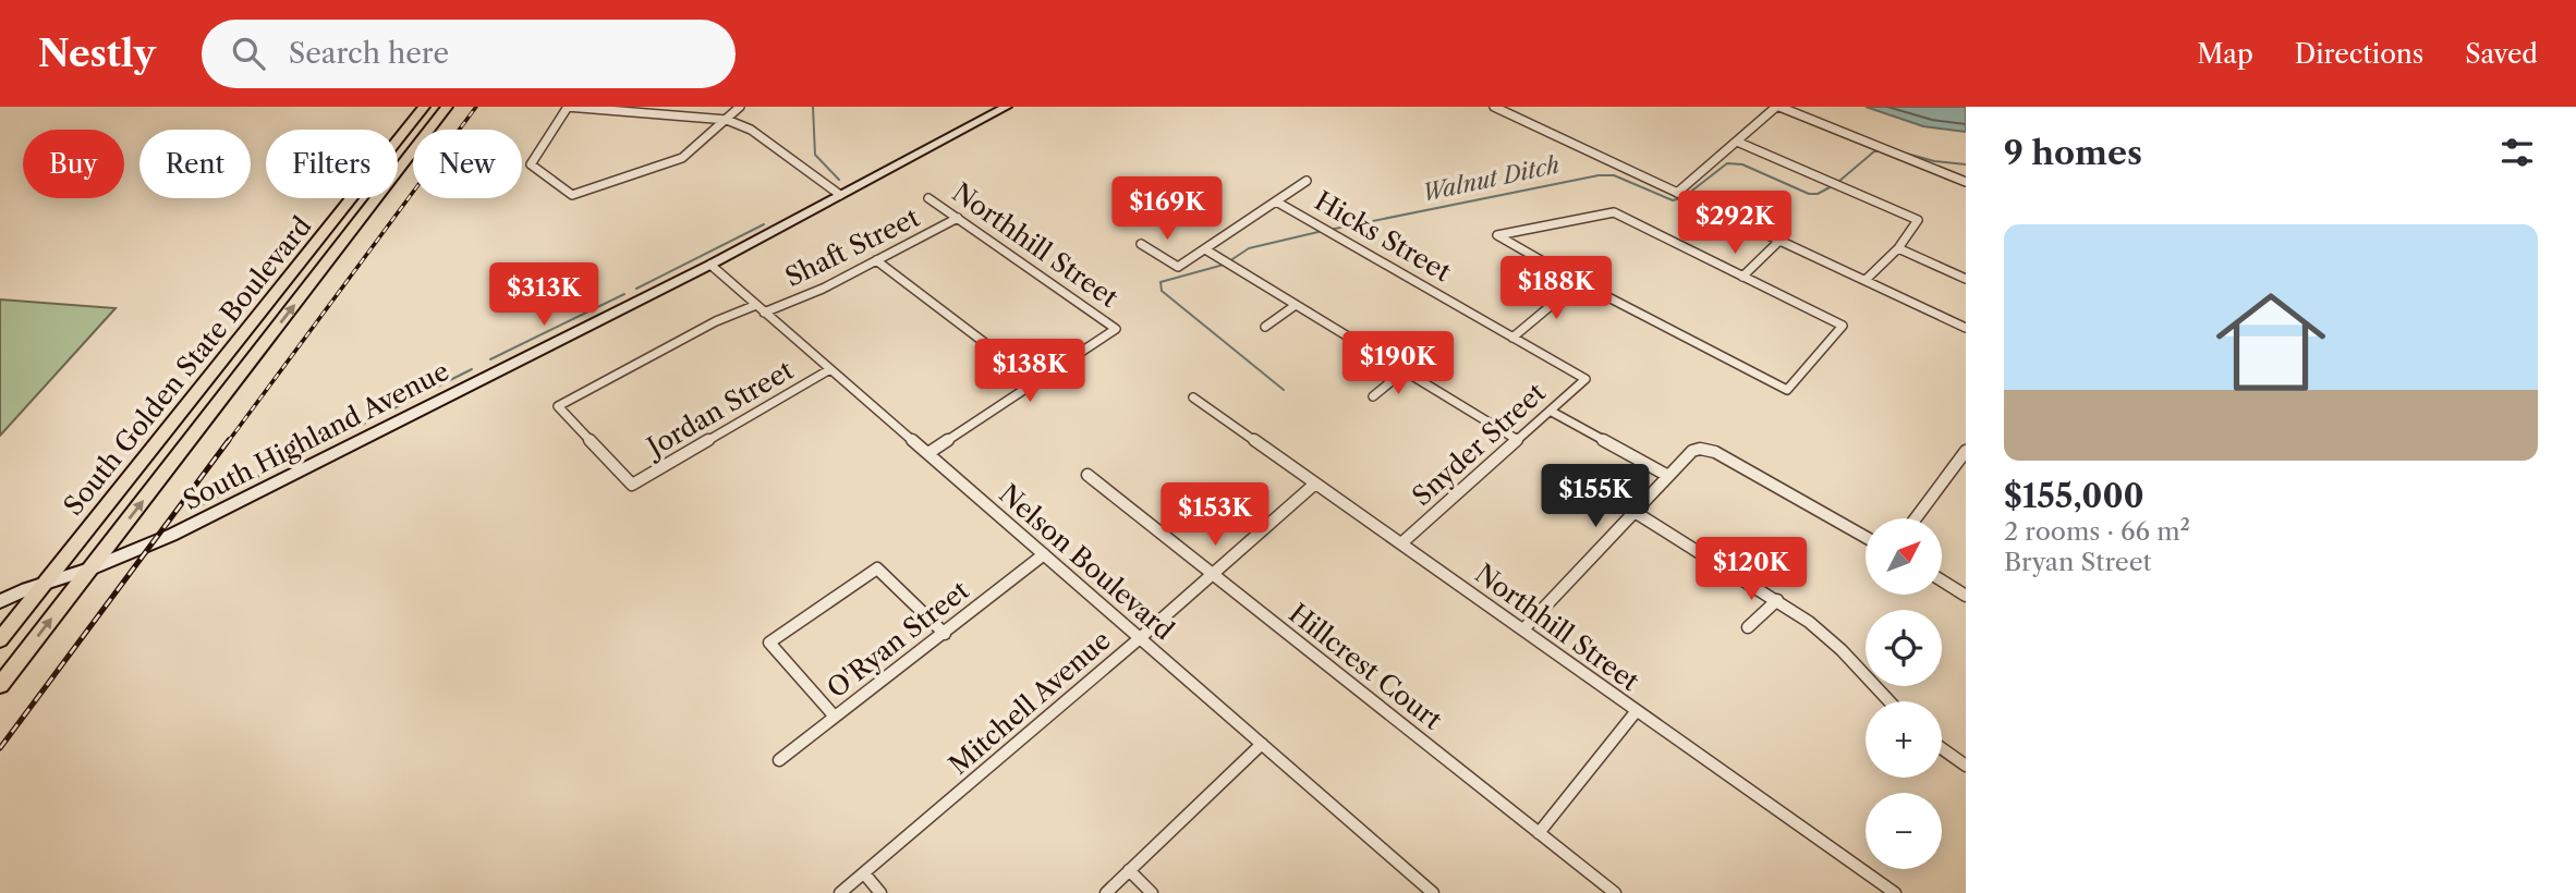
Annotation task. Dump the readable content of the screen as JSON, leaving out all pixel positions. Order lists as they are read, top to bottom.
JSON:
{
  "streets": {
    "main road": ["South Golden State Boulevard"],
    "street": [
      "Hicks Street",
      "Northhill Street",
      "Shaft Street",
      "Jordan Street",
      "South Highland Avenue",
      "Snyder Street",
      "Nelson Boulevard",
      "O'Ryan Street",
      "Hillcrest Court",
      "Mitchell Avenue"
    ]
  },
  "crossings": [
    ["Hicks Street", "Snyder Street"],
    ["Northhill Street", "Shaft Street"],
    ["Northhill Street", "Snyder Street"],
    ["Northhill Street", "Mitchell Avenue"],
    ["Shaft Street", "Jordan Street"],
    ["Shaft Street", "Nelson Boulevard"],
    ["South Golden State Boulevard", "South Highland Avenue"],
    ["Jordan Street", "Nelson Boulevard"],
    ["South Highland Avenue", "Nelson Boulevard"],
    ["Nelson Boulevard", "O'Ryan Street"],
    ["Nelson Boulevard", "Mitchell Avenue"],
    ["Hillcrest Court", "Mitchell Avenue"]
  ],
  "water": ["Walnut Ditch"],
  "north": "top right",
  "page": {
    "header": "Nestly",
    "search": "Search here",
    "nav": ["Map", "Directions", "Saved"],
    "heading": "9 homes",
    "chip": [
      "Buy",
      "Rent",
      "Filters",
      "New"
    ],
    "price": [
      "$169K",
      "$292K",
      "$188K",
      "$313K",
      "$190K",
      "$138K",
      "$155K",
      "$153K",
      "$120K"
    ],
    "list": [
      {
        "name": "$155,000",
        "note": "2 rooms · 66 m² · Bryan Street"
      }
    ],
    "map_buttons": ["+", "−"]
  }
}
